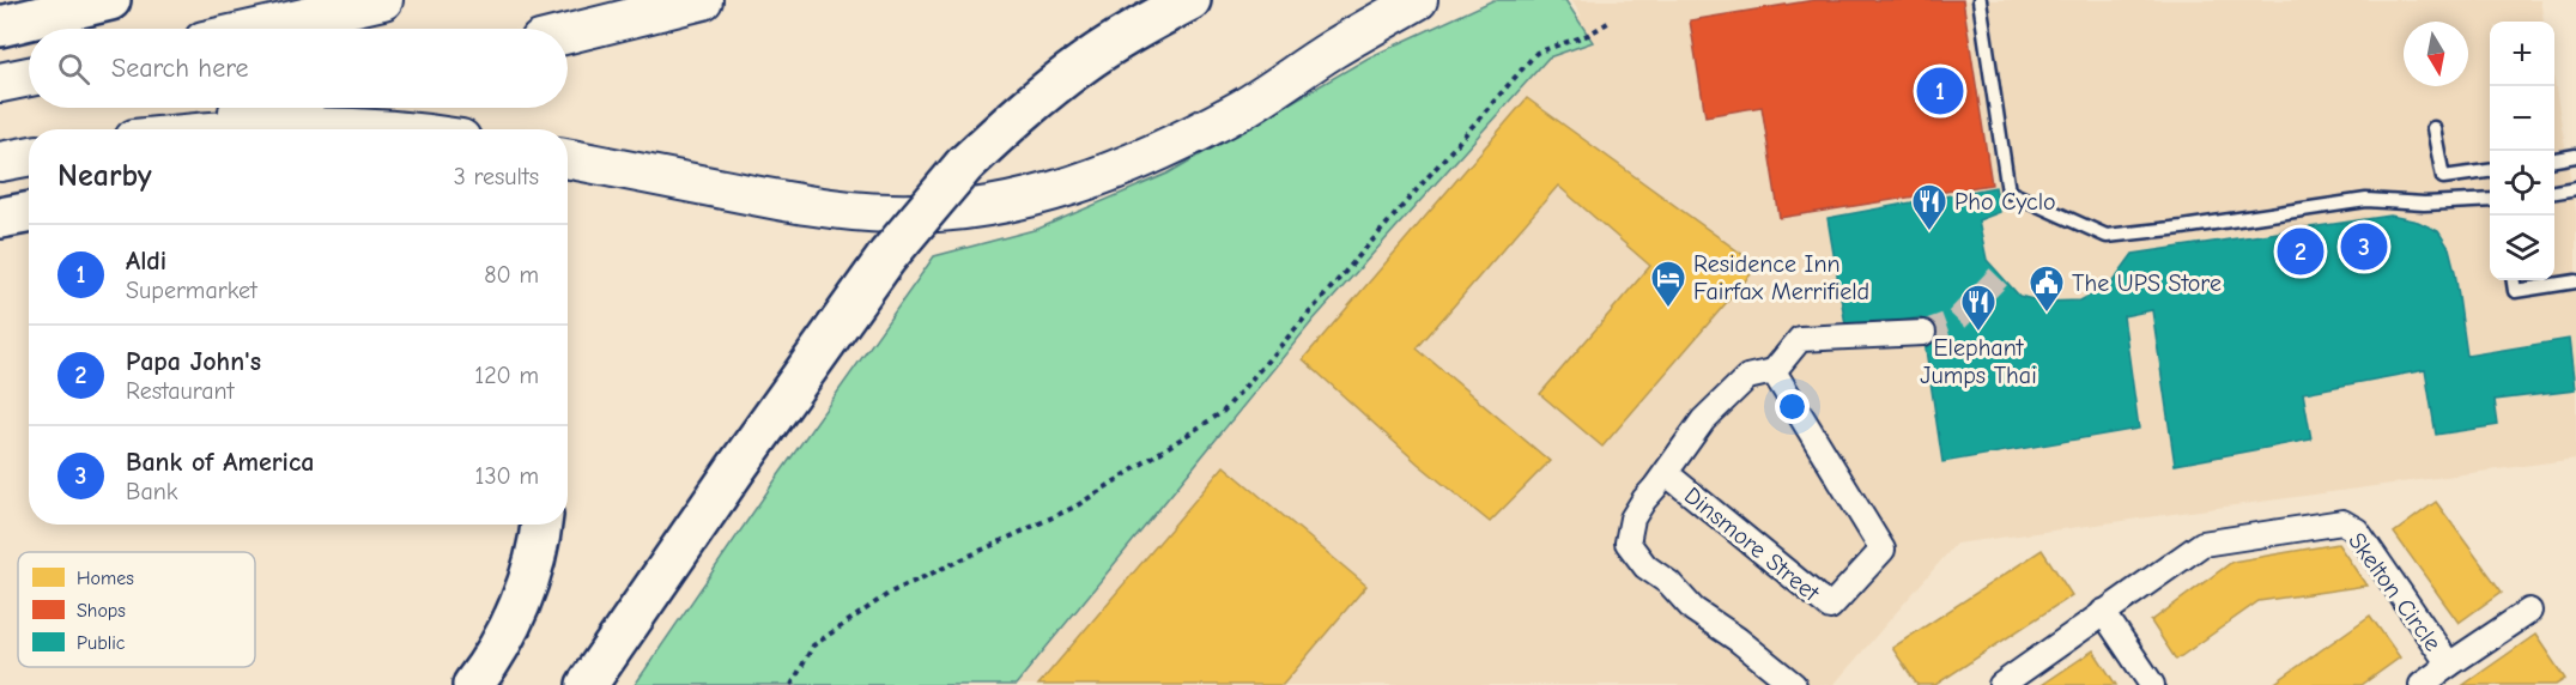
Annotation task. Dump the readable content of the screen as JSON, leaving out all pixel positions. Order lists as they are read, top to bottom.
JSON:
{
  "streets": {
    "street": ["Dinsmore Street", "Skelton Circle"]
  },
  "places": {
    "restaurant": ["Pho Cyclo", "Elephant Jumps Thai"],
    "hotel": ["Residence Inn Fairfax Merrifield"],
    "public building": ["The UPS Store"]
  },
  "legend": ["Homes", "Shops", "Public"],
  "north": "bottom",
  "page": {
    "map_buttons": ["+", "−"],
    "search": "Search here",
    "pins": ["1", "3", "2"],
    "heading": ["Nearby", "3 results"],
    "list": [
      {
        "mark": "1",
        "name": "Aldi",
        "note": "Supermarket",
        "value": "80 m"
      },
      {
        "mark": "2",
        "name": "Papa John's",
        "note": "Restaurant",
        "value": "120 m"
      },
      {
        "mark": "3",
        "name": "Bank of America",
        "note": "Bank",
        "value": "130 m"
      }
    ]
  }
}
